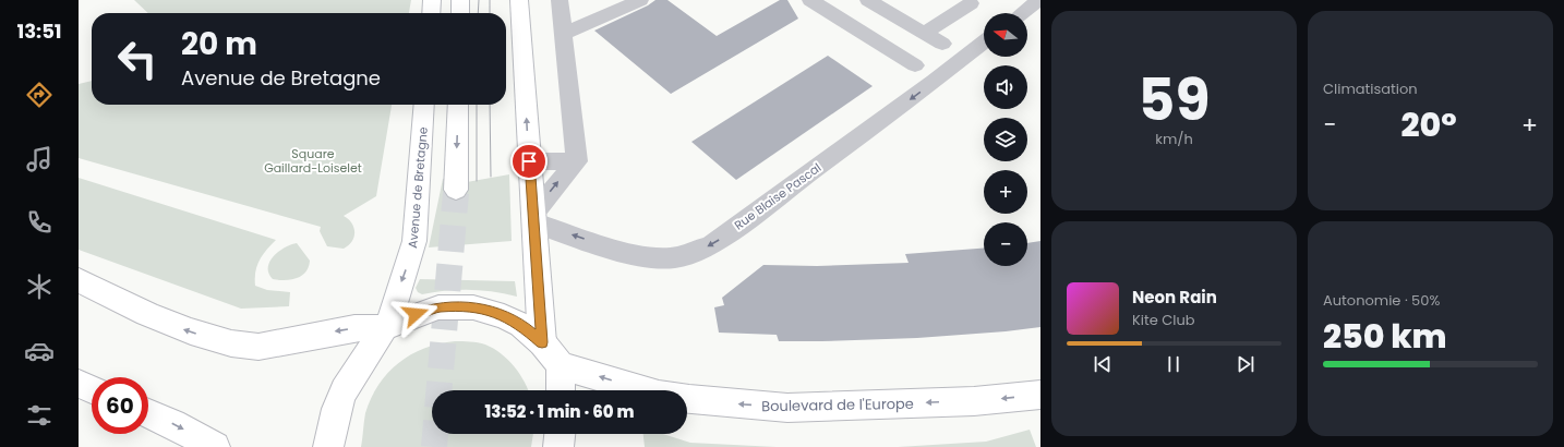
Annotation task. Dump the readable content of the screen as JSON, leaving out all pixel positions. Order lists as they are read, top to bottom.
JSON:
{
  "streets": {
    "main road": ["Avenue de Bretagne", "Boulevard de l'Europe"],
    "street": ["Rue Blaise Pascal"]
  },
  "one_way": ["Rue Blaise Pascal", "Boulevard de l'Europe"],
  "parks": ["Square Gaillard-Loiselet"],
  "north": "left",
  "page": {
    "tabs": "13:51",
    "tile": [
      ["59", "km/h"],
      "Climatisation",
      ["Autonomie · 50%", "250 km"]
    ],
    "map_buttons": ["+", "−"],
    "turn": ["20 m", "Avenue de Bretagne"],
    "heat": ["−", "20°", "+"],
    "song": ["Neon Rain", "Kite Club"],
    "limit": "60",
    "trip": "13:52 · 1 min · 60 m"
  }
}
